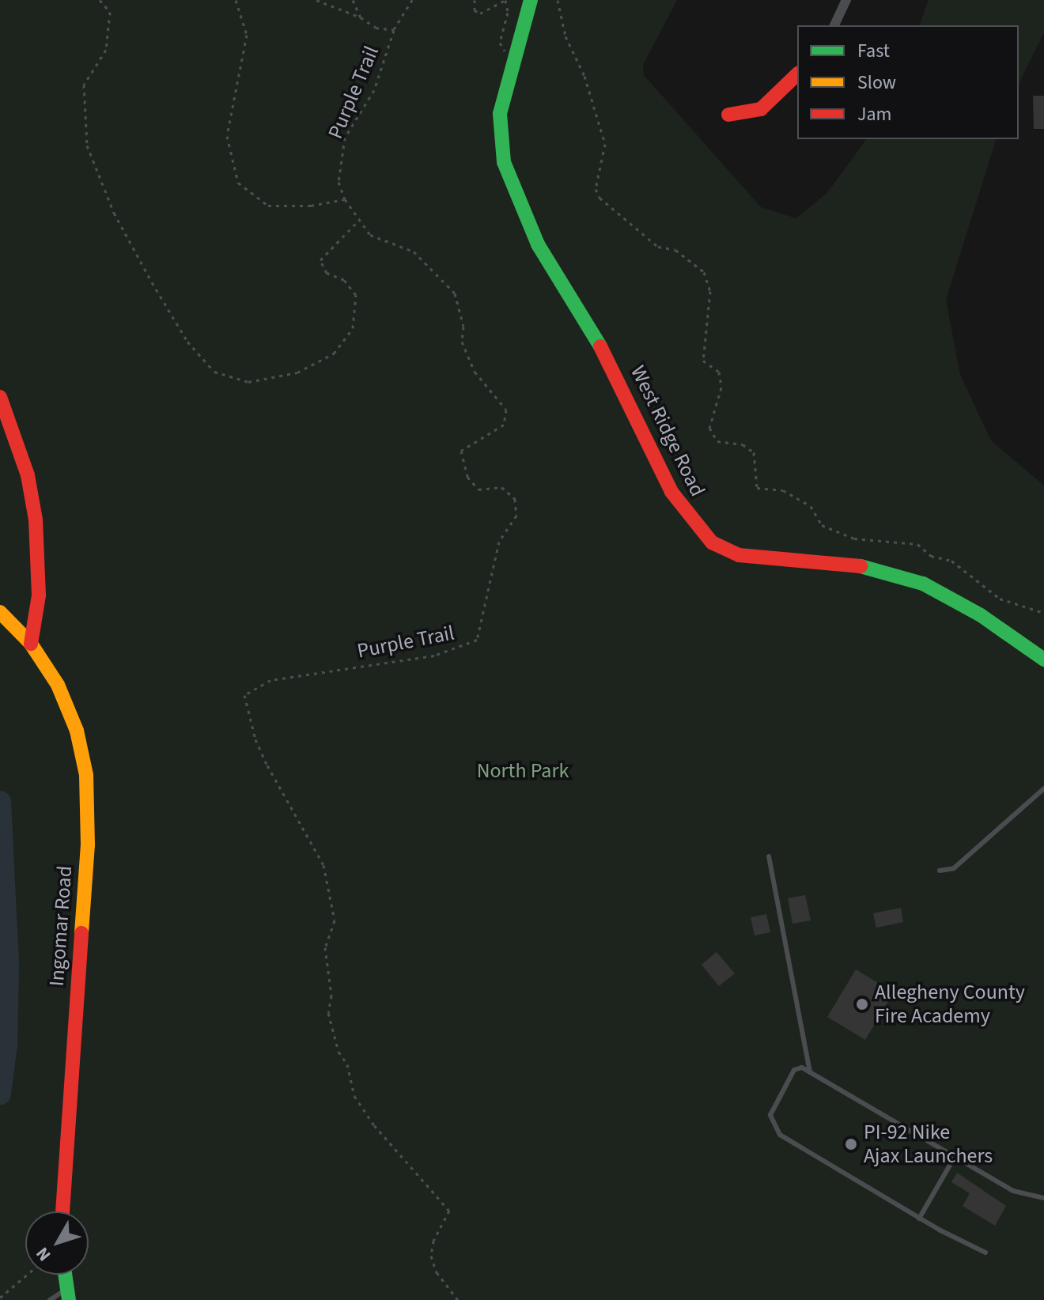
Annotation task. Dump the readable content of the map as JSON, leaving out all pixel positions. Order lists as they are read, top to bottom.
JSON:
{
  "streets": {
    "street": ["West Ridge Road", "Ingomar Road"],
    "path": ["Purple Trail"]
  },
  "parks": ["North Park"],
  "places": ["Allegheny County Fire Academy", "PI-92 Nike Ajax Launchers"],
  "legend": ["Fast", "Slow", "Jam"],
  "north": "bottom left"
}
